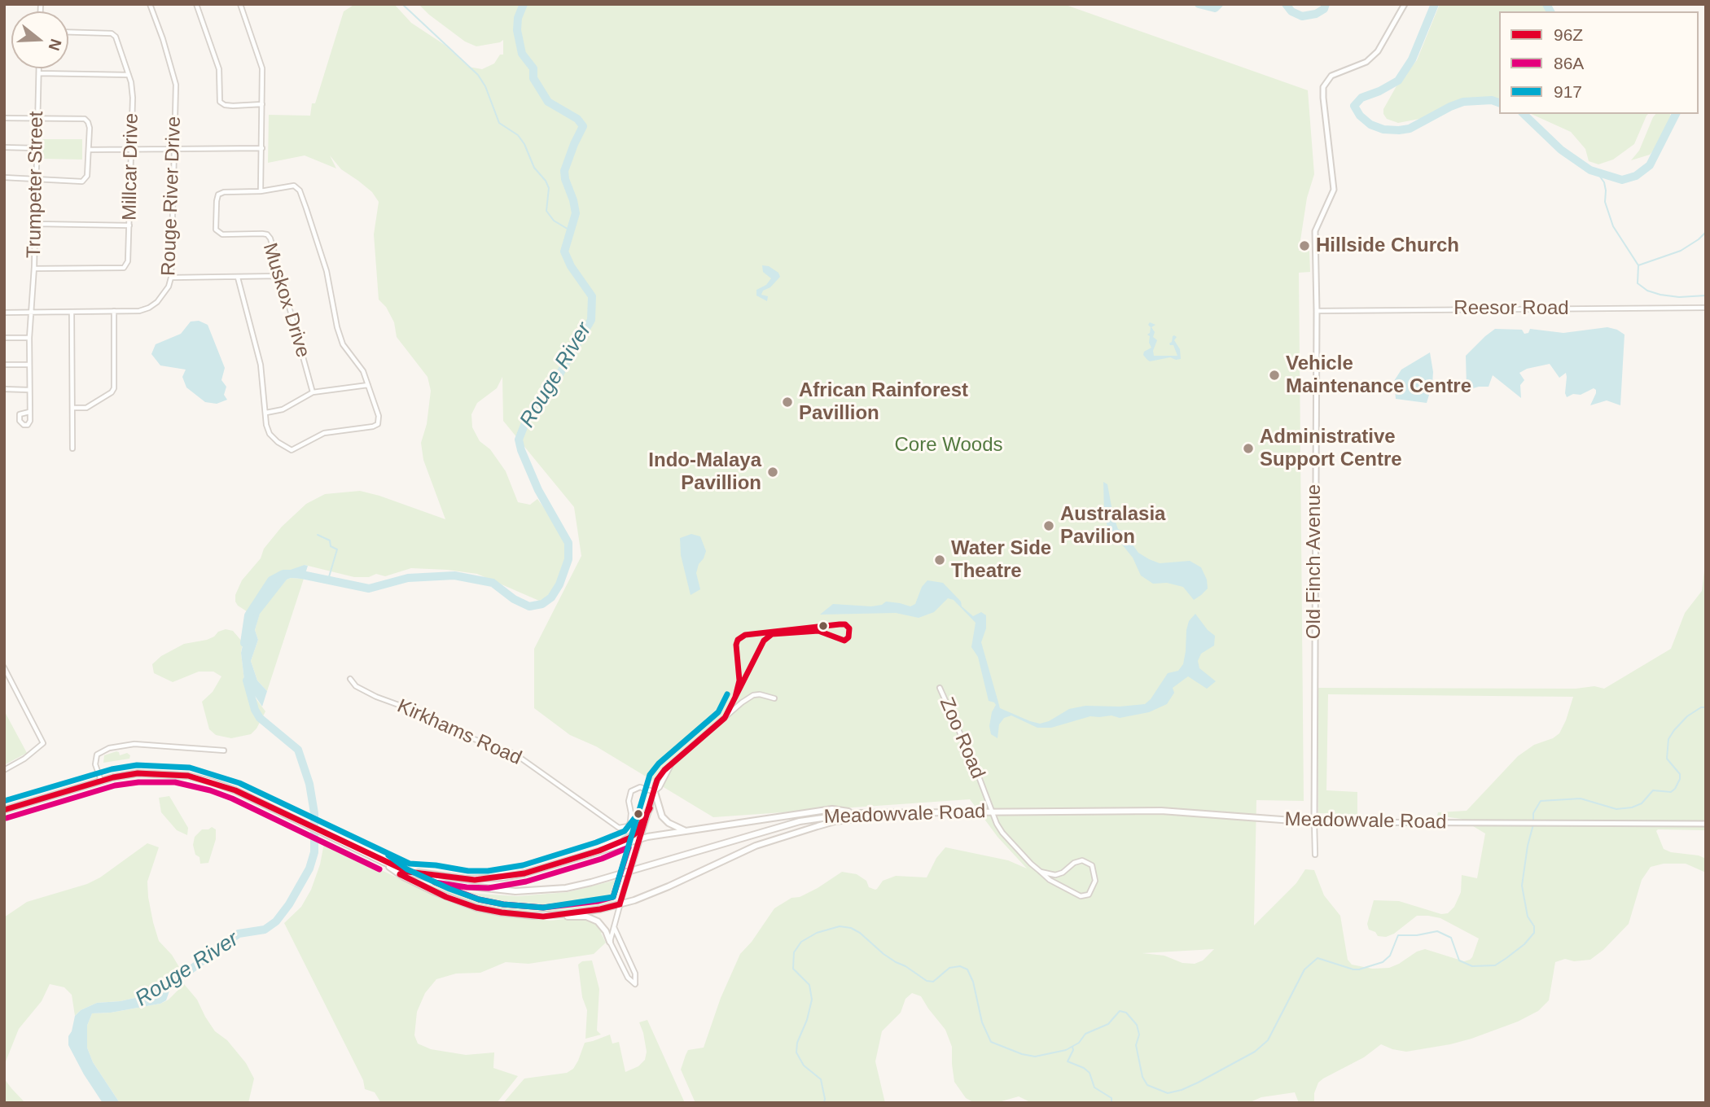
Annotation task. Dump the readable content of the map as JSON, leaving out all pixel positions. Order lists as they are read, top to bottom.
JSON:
{
  "streets": {
    "main road": ["Meadowvale Road"],
    "street": [
      "Millcar Drive",
      "Trumpeter Street",
      "Rouge River Drive",
      "Muskox Drive",
      "Reesor Road",
      "Old Finch Avenue",
      "Kirkhams Road",
      "Zoo Road"
    ]
  },
  "crossings": [
    ["Millcar Drive", "Trumpeter Street"],
    ["Trumpeter Street", "Rouge River Drive"],
    ["Reesor Road", "Old Finch Avenue"],
    ["Old Finch Avenue", "Meadowvale Road"],
    ["Zoo Road", "Meadowvale Road"]
  ],
  "water": ["Rouge River"],
  "parks": ["Core Woods"],
  "places": [
    "Hillside Church",
    "Vehicle Maintenance Centre",
    "African Rainforest Pavillion",
    "Administrative Support Centre",
    "Indo-Malaya Pavillion",
    "Australasia Pavilion",
    "Water Side Theatre"
  ],
  "lines": ["transit line 96Z", "transit line 917", "transit line 86A"],
  "legend": ["96Z", "86A", "917"],
  "north": "right"
}
